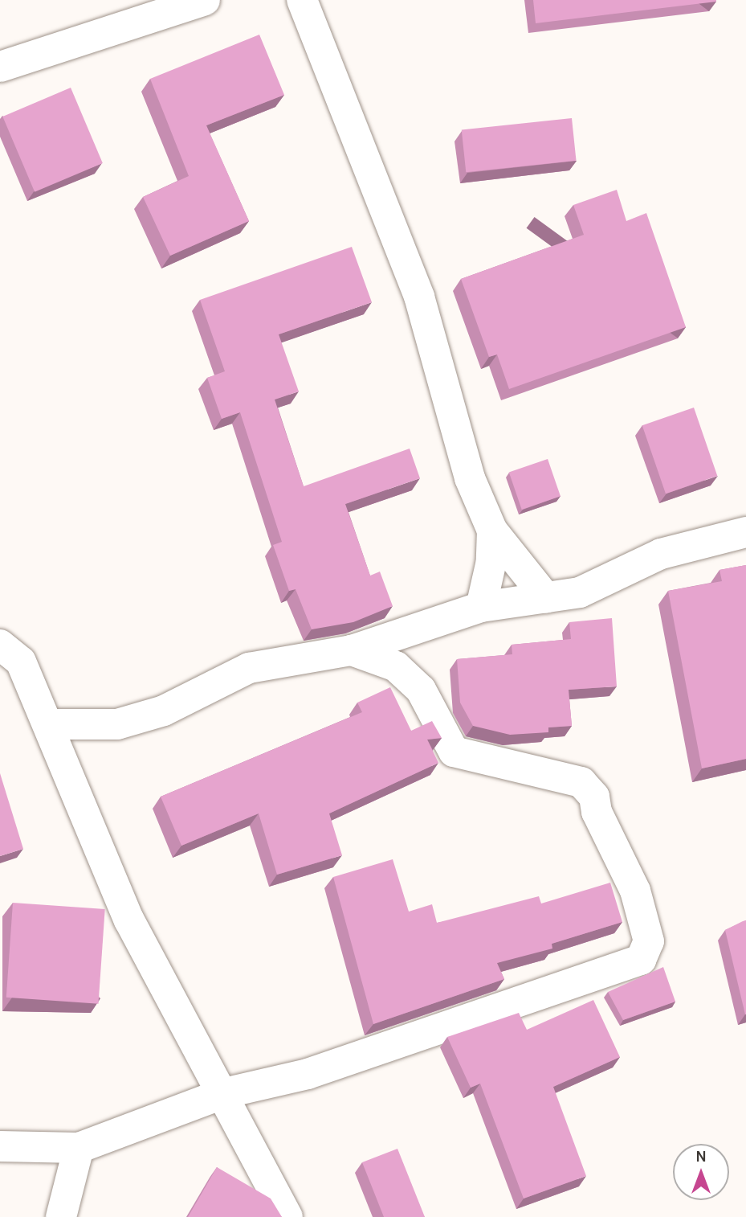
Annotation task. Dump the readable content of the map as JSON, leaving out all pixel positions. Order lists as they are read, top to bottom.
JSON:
{
  "north": "top"
}
